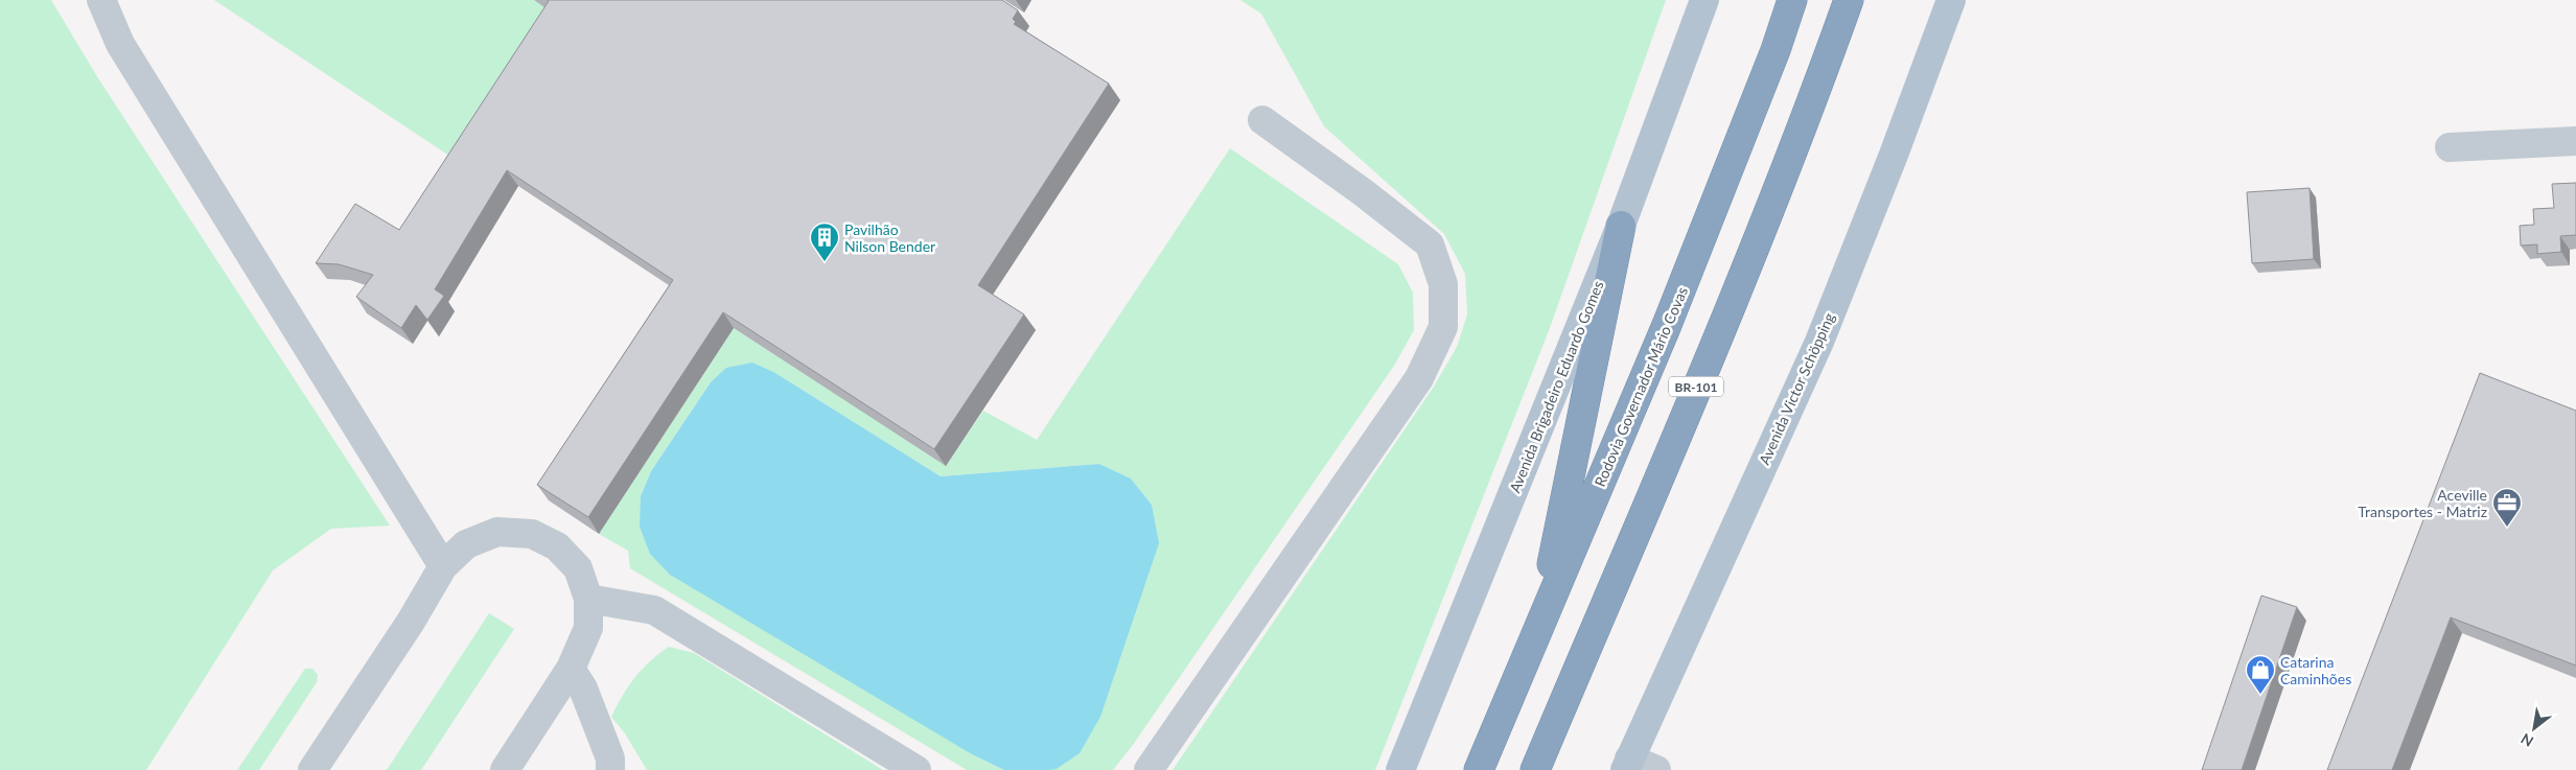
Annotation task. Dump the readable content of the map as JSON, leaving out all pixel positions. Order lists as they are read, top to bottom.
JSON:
{
  "streets": {
    "highway": ["Rodovia Governador Mário Covas", "BR-101"],
    "main road": ["Avenida Brigadeiro Eduardo Gomes", "Avenida Victor Schöpping"]
  },
  "places": {
    "building": ["Pavilhão Nilson Bender"],
    "office": ["Aceville Transportes - Matriz"],
    "shop": ["Catarina Caminhões"]
  },
  "north": "bottom left"
}
